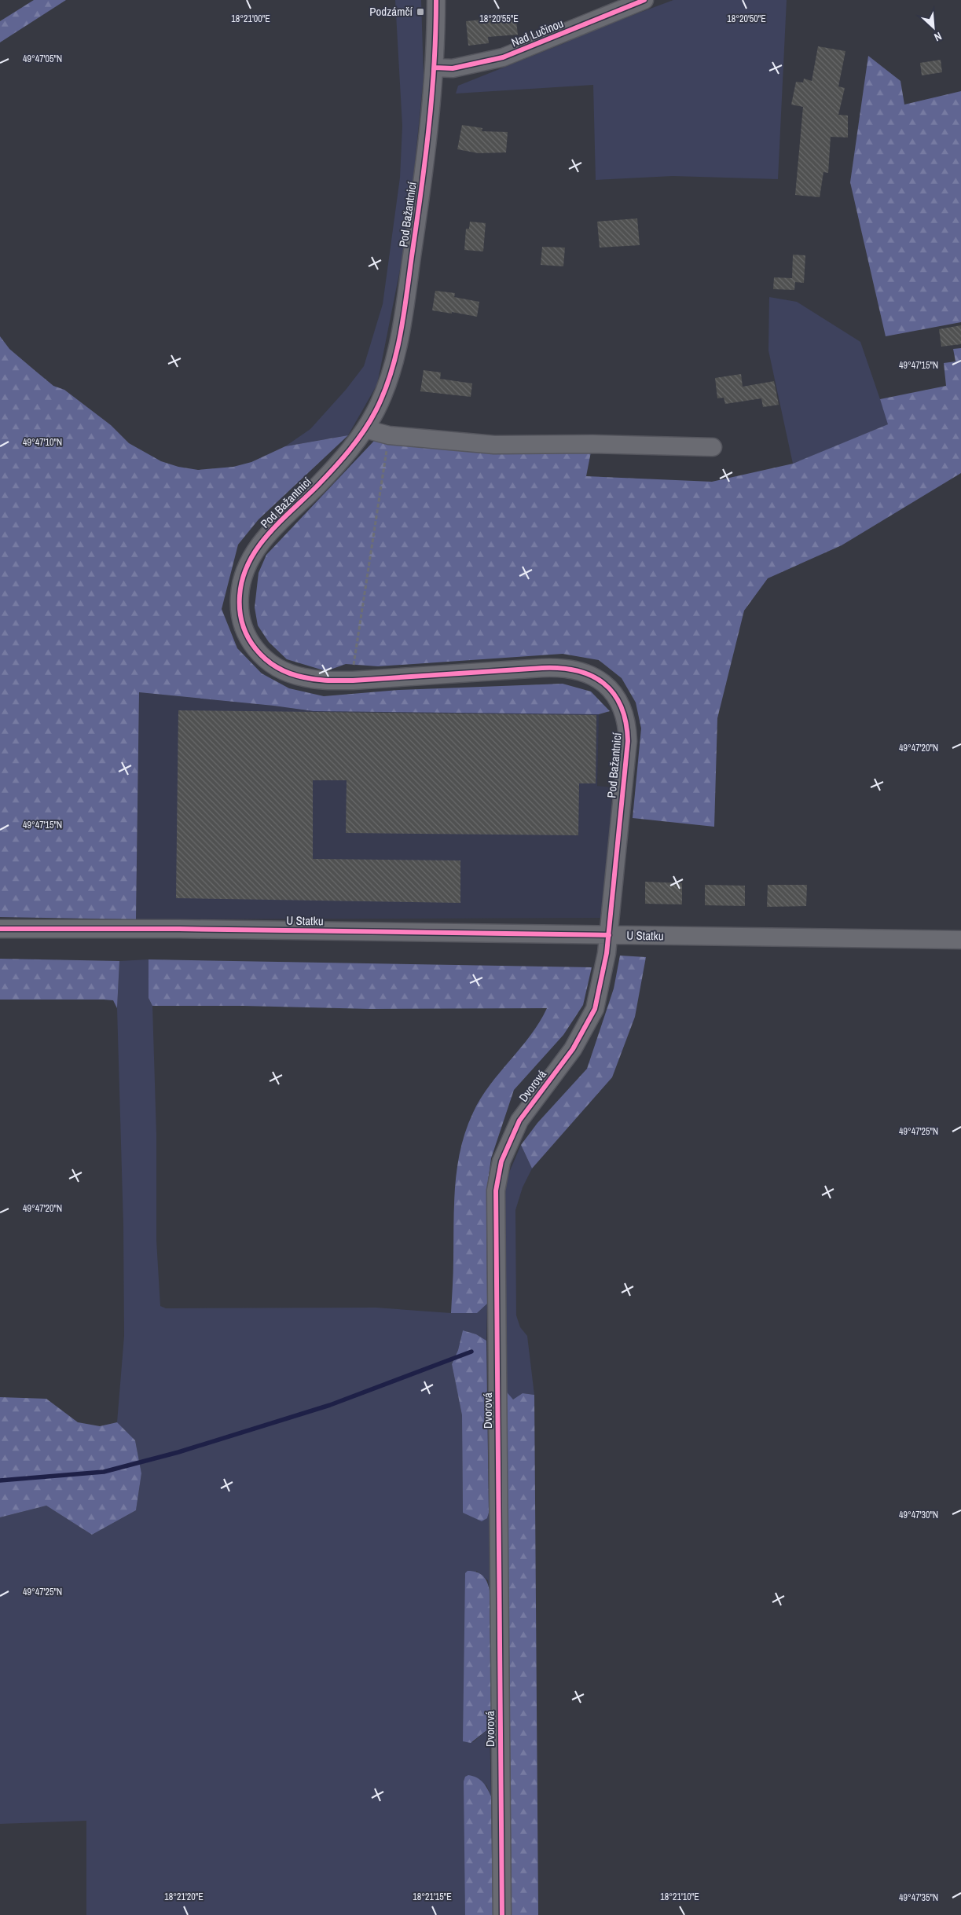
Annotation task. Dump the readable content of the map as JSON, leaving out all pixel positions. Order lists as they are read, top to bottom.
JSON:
{
  "streets": {
    "street": [
      "Nad Lučinou",
      "Pod Bažantnicí",
      "U Statku",
      "Dvorová"
    ]
  },
  "crossings": [
    ["Nad Lučinou", "Pod Bažantnicí"],
    ["Pod Bažantnicí", "U Statku"],
    ["Pod Bažantnicí", "Dvorová"],
    ["U Statku", "Dvorová"]
  ],
  "places": {
    "transit": ["Podzámčí"]
  },
  "north": "bottom right",
  "coordinates": [
    "18°21'00\"E",
    "18°20'55\"E",
    "18°20'50\"E",
    "49°47'05\"N",
    "49°47'15\"N",
    "49°47'10\"N",
    "49°47'20\"N",
    "49°47'25\"N",
    "49°47'30\"N",
    "18°21'20\"E",
    "18°21'15\"E",
    "18°21'10\"E",
    "49°47'35\"N"
  ]
}
